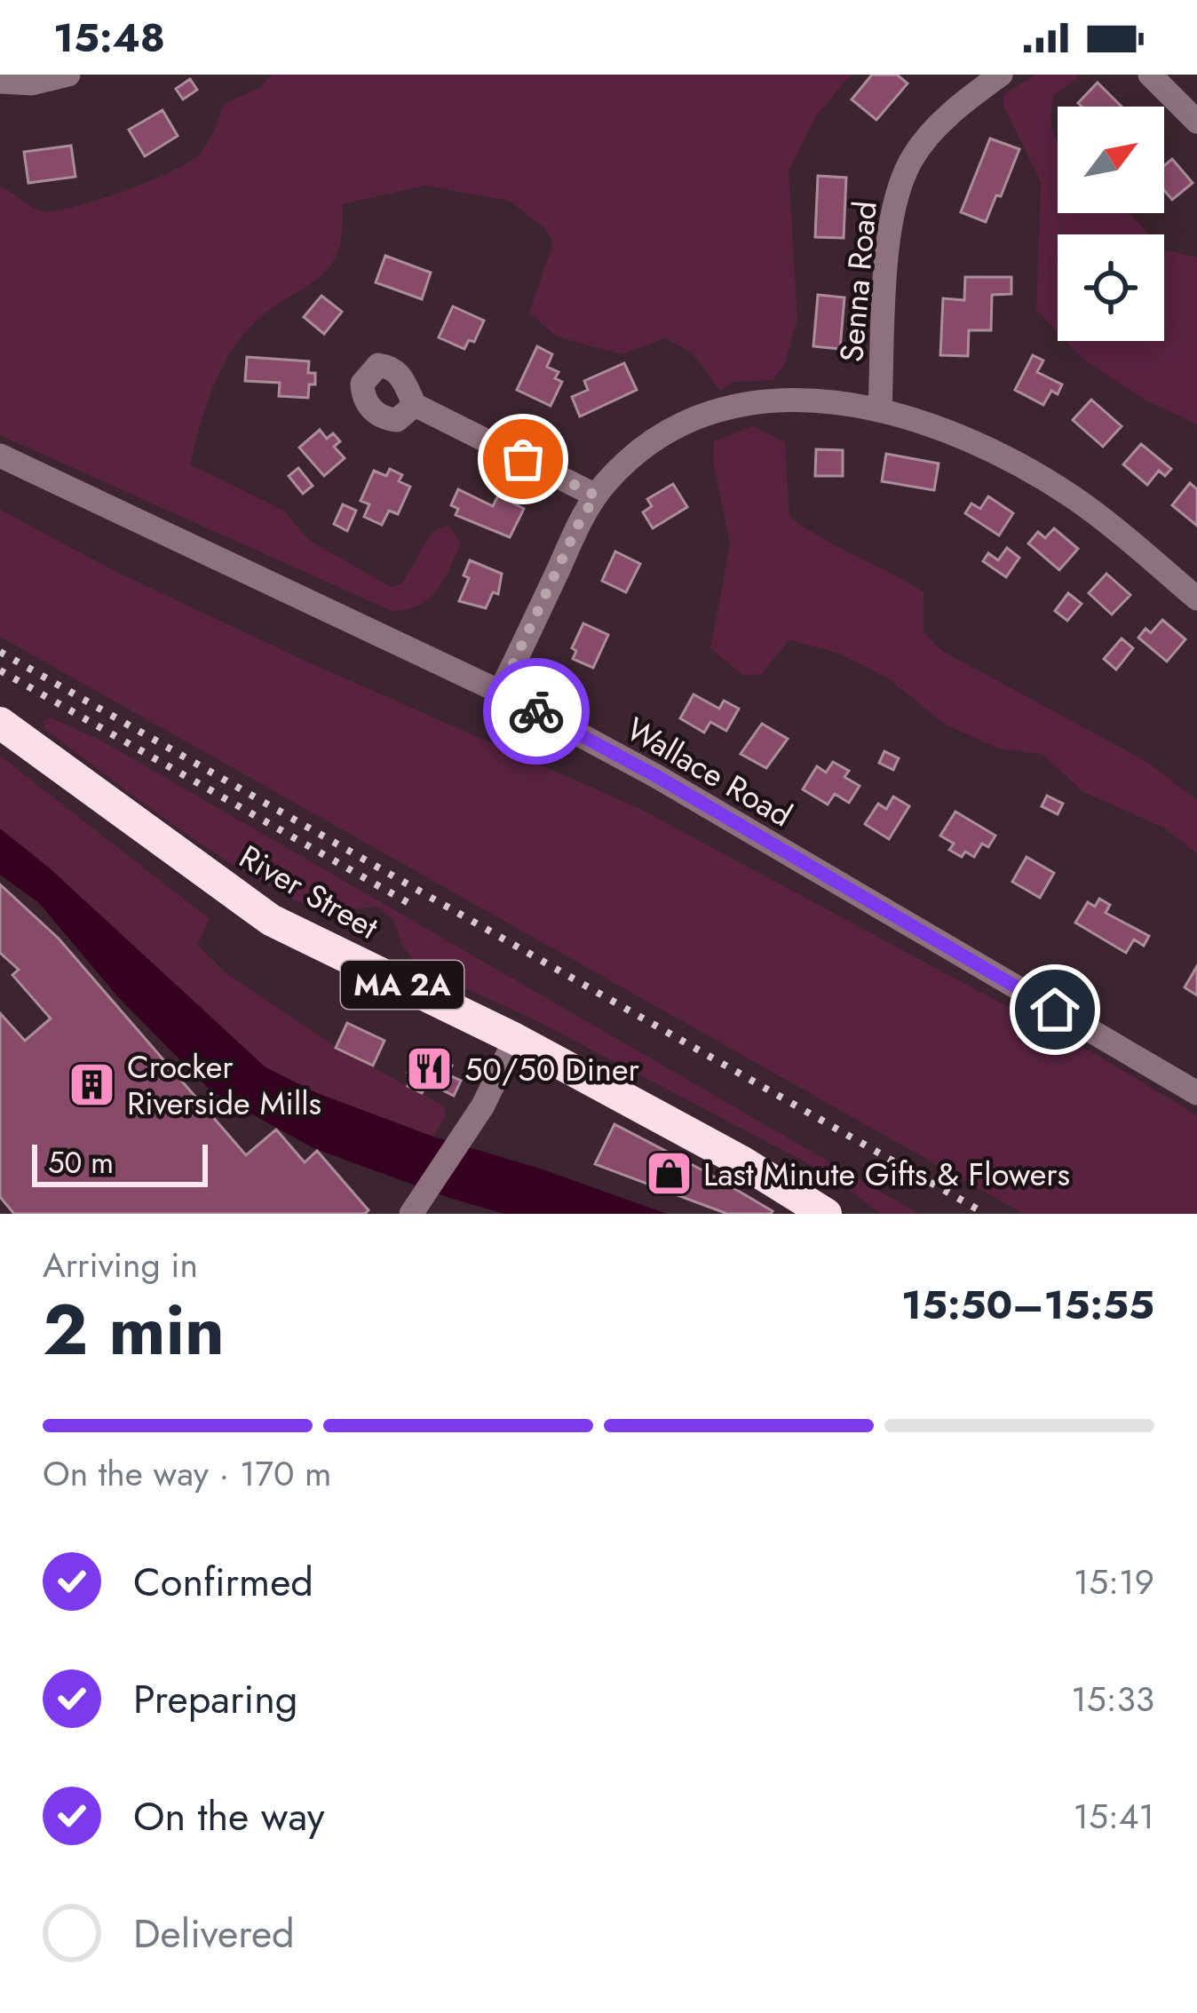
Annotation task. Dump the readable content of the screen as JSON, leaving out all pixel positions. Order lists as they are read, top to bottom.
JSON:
{
  "streets": {
    "highway": ["River Street", "MA 2A"],
    "street": ["Senna Road", "Wallace Road"]
  },
  "places": {
    "restaurant": ["50/50 Diner"],
    "building": ["Crocker Riverside Mills"],
    "shop": ["Last Minute Gifts & Flowers"]
  },
  "scale_bar": "50 m",
  "north": "top right",
  "page": {
    "status": "15:48",
    "scale": "50 m",
    "heading": ["2 min", "Arriving in", "15:50–15:55"],
    "bar": "On the way · 170 m",
    "list": [
      ["Confirmed", "15:19"],
      ["Preparing", "15:33"],
      ["On the way", "15:41"],
      "Delivered"
    ]
  }
}
